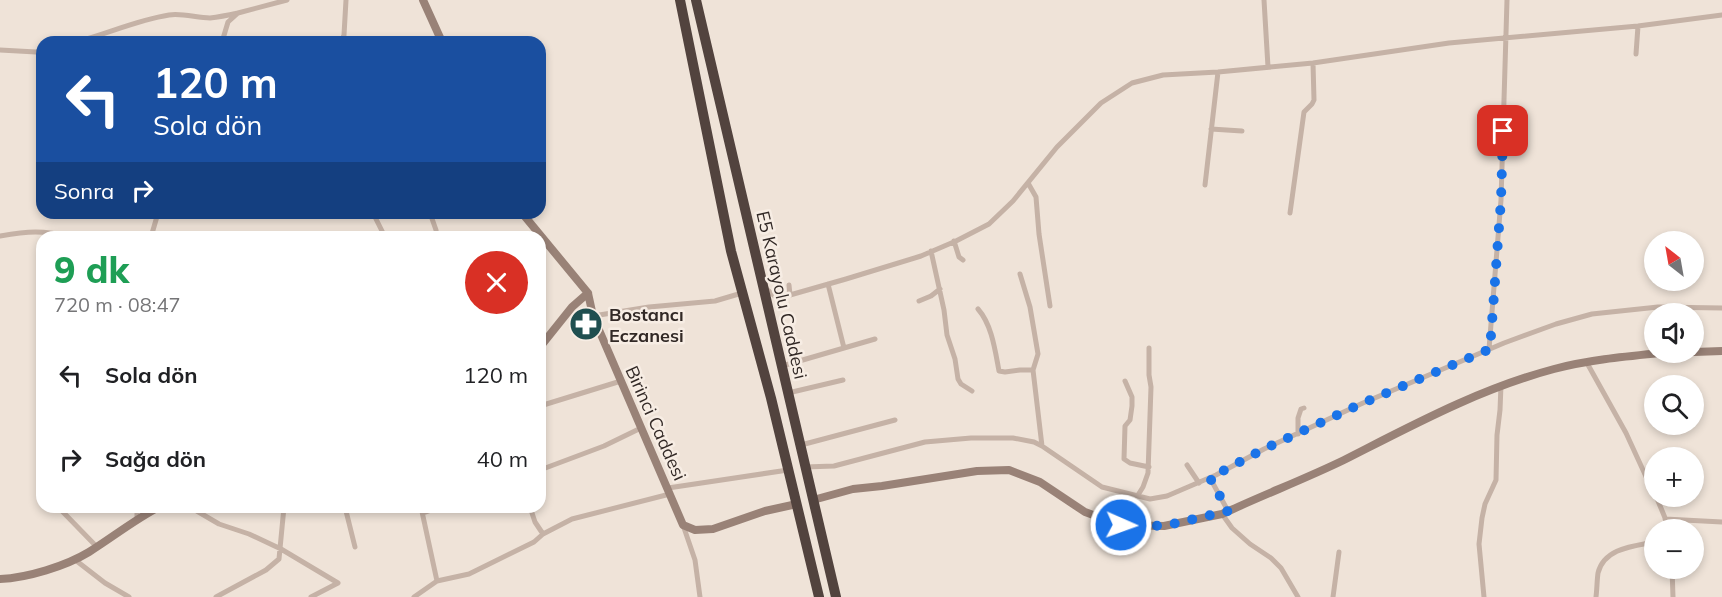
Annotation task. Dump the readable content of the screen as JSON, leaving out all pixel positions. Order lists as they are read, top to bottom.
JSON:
{
  "streets": {
    "highway": ["E5 Karayolu Caddesi"],
    "street": ["Birinci Caddesi"]
  },
  "places": {
    "pharmacy": ["Bostancı Eczanesi"]
  },
  "north": "top left",
  "page": {
    "turn": ["120 m", "Sola dön"],
    "then": "Sonra",
    "map_buttons": ["+", "−"],
    "heading": ["9 dk", "720 m · 08:47"],
    "list": [
      {
        "name": "Sola dön",
        "value": "120 m"
      },
      {
        "name": "Sağa dön",
        "value": "40 m"
      }
    ]
  }
}
